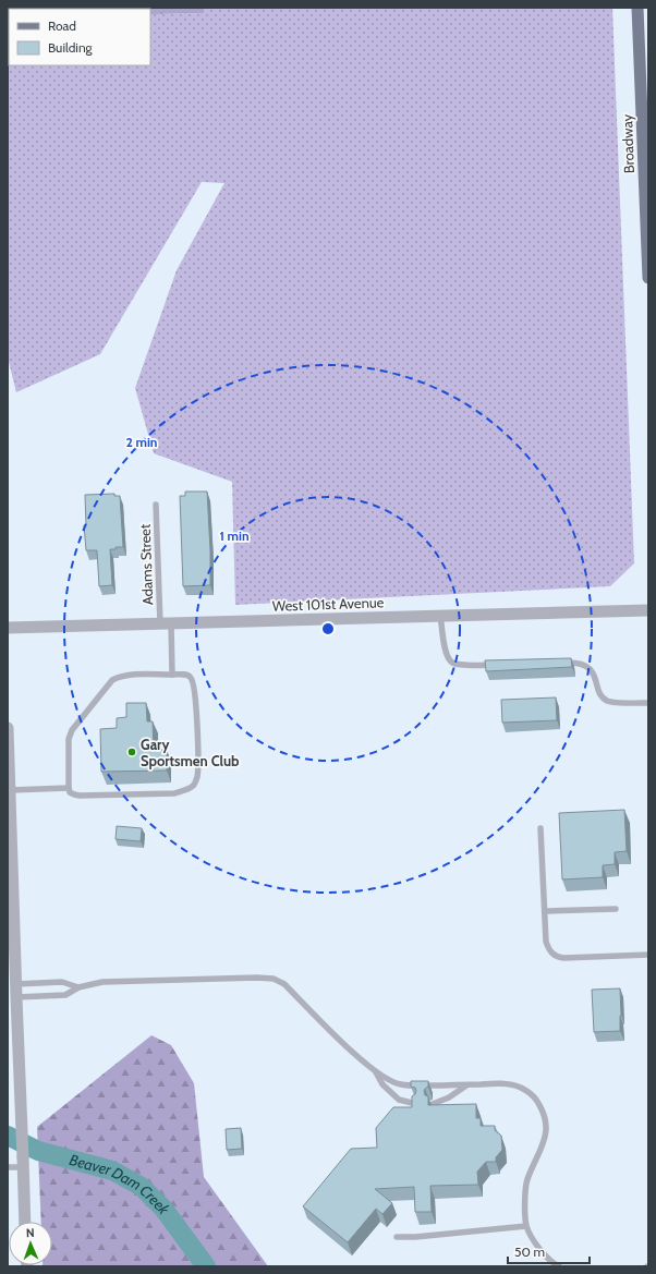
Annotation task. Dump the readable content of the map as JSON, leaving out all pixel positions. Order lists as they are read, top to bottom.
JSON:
{
  "streets": {
    "main road": ["Broadway"],
    "street": ["West 101st Avenue"],
    "lane": ["Adams Street"]
  },
  "crossings": [
    ["Adams Street", "West 101st Avenue"]
  ],
  "water": ["Beaver Dam Creek"],
  "places": ["Gary Sportsmen Club"],
  "legend": ["Road", "Building"],
  "scale_bar": "50 m",
  "north": "top",
  "rings": ["2 min", "1 min"]
}
